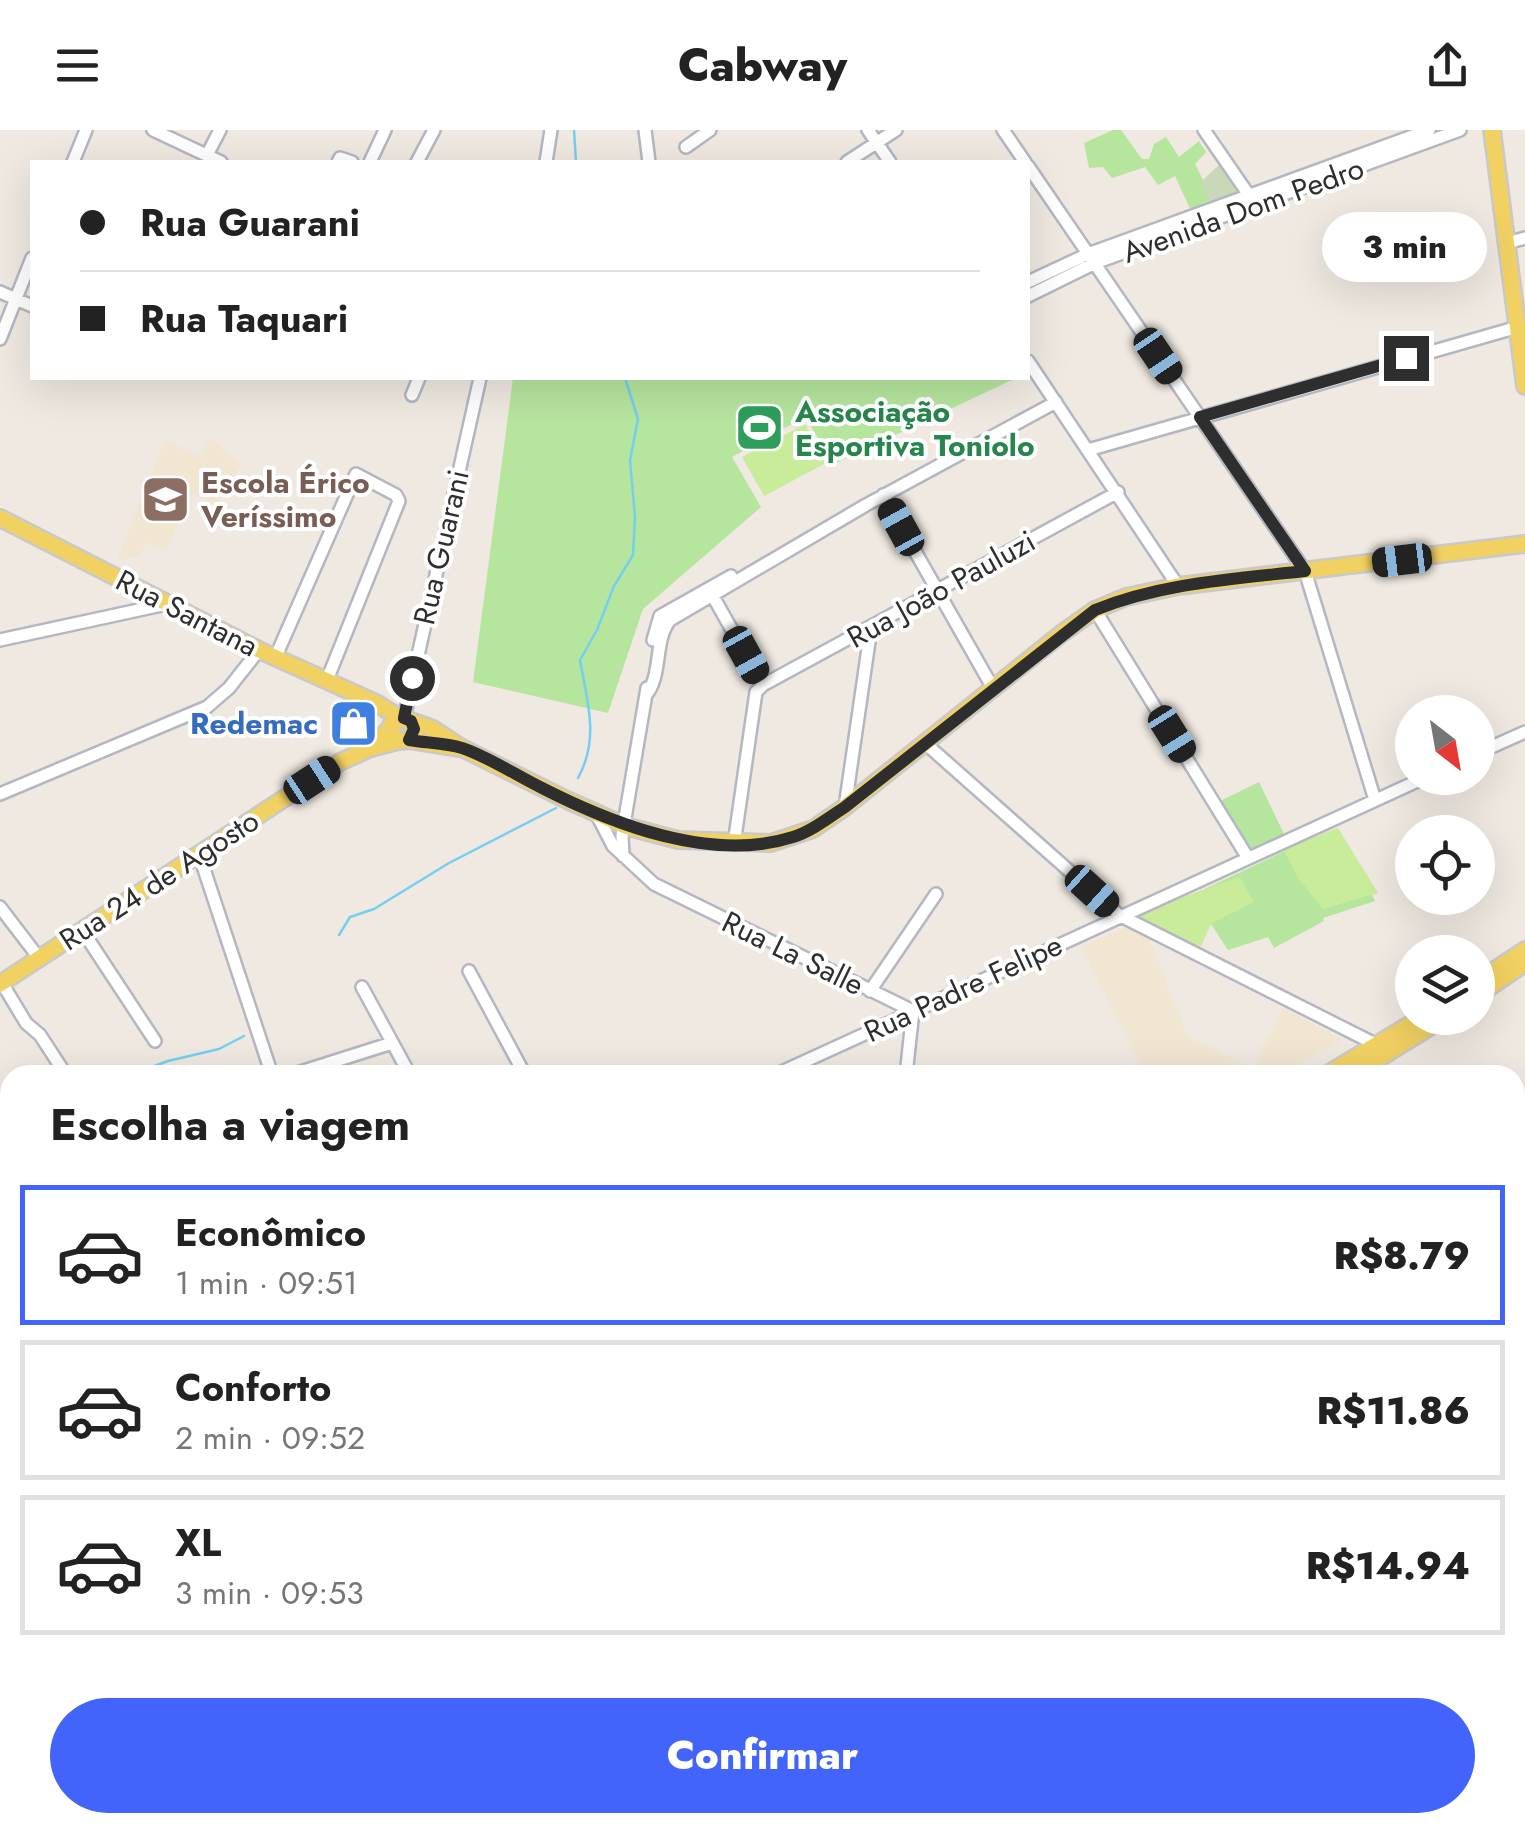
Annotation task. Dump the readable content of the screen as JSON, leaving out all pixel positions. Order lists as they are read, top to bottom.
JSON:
{
  "streets": {
    "main road": ["Rua Santana", "Rua 24 de Agosto"],
    "street": [
      "Avenida Dom Pedro",
      "Rua Guarani",
      "Rua João Pauluzi",
      "Rua La Salle",
      "Rua Padre Felipe"
    ]
  },
  "crossings": [
    ["Rua Guarani", "Rua Santana"],
    ["Rua Guarani", "Rua 24 de Agosto"],
    ["Rua Santana", "Rua 24 de Agosto"],
    ["Rua La Salle", "Rua Padre Felipe"]
  ],
  "places": {
    "sports": ["Associação Esportiva Toniolo"],
    "school or university": ["Escola Érico Veríssimo"],
    "shop": ["Redemac"]
  },
  "north": "bottom right",
  "page": {
    "header": "Cabway",
    "banner": ["Rua Guarani", "Rua Taquari"],
    "bubble": "3 min",
    "heading": "Escolha a viagem",
    "list": [
      {
        "name": "Econômico",
        "note": "1 min · 09:51",
        "value": "R$8.79"
      },
      {
        "name": "Conforto",
        "note": "2 min · 09:52",
        "value": "R$11.86"
      },
      {
        "name": "XL",
        "note": "3 min · 09:53",
        "value": "R$14.94"
      }
    ],
    "buttons": "Confirmar"
  }
}
